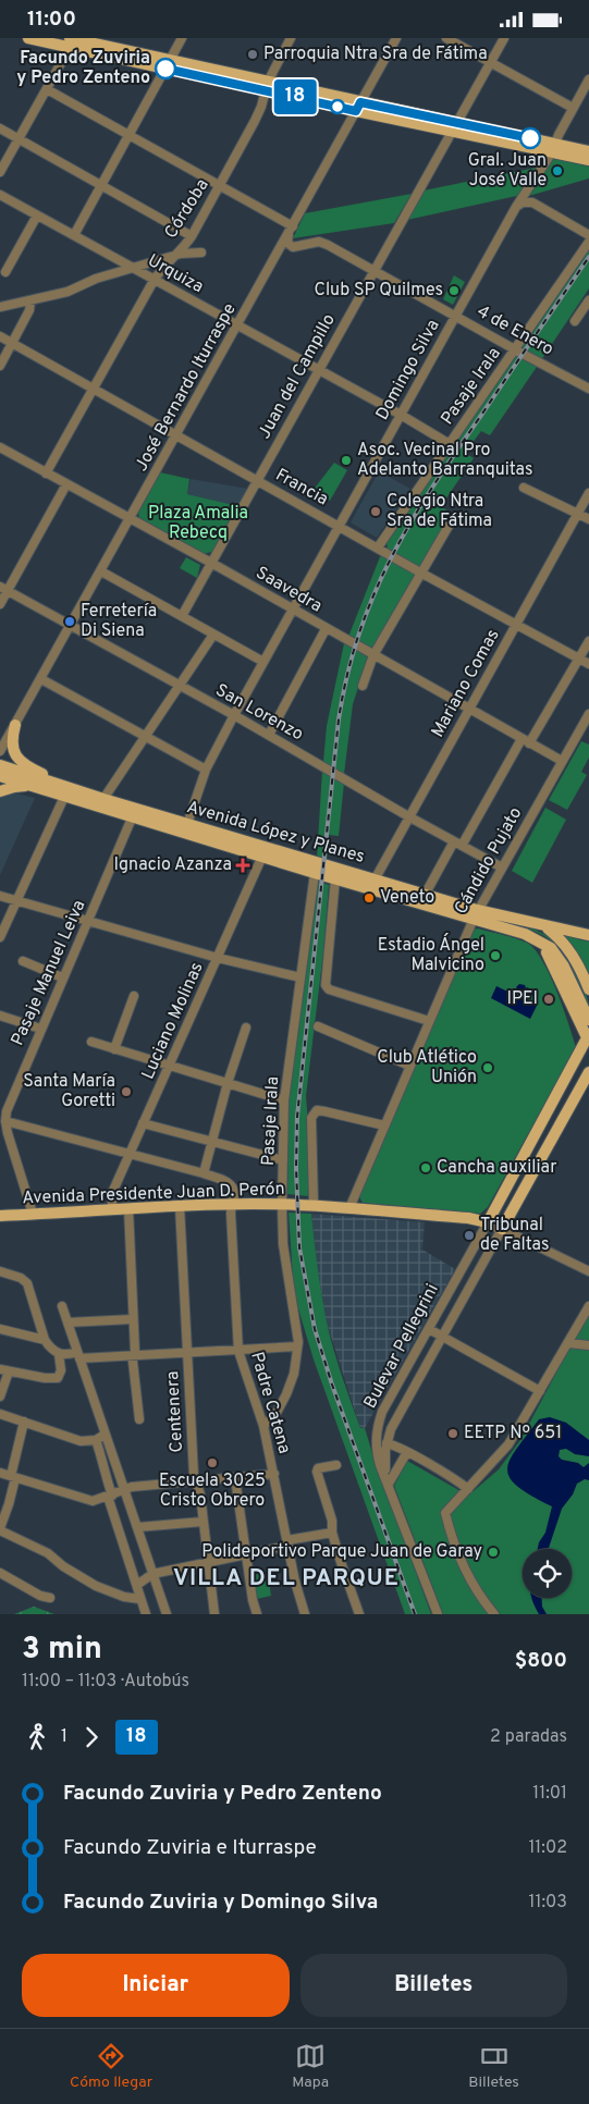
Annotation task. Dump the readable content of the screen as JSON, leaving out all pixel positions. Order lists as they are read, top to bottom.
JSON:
{
  "streets": {
    "main road": ["Avenida López y Planes", "Avenida Presidente Juan D. Perón", "Bulevar Pellegrini"],
    "street": [
      "Córdoba",
      "Urquiza",
      "4 de Enero",
      "Domingo Silva",
      "Juan del Campillo",
      "Pasaje Irala",
      "José Bernardo Iturraspe",
      "Francia",
      "Saavedra",
      "Mariano Comas",
      "San Lorenzo",
      "Cándido Pujato",
      "Pasaje Manuel Leiva",
      "Luciano Molinas",
      "Padre Catena",
      "Centenera"
    ]
  },
  "crossings": [
    ["Córdoba", "Urquiza"],
    ["Córdoba", "Francia"],
    ["Córdoba", "Saavedra"],
    ["Urquiza", "Domingo Silva"],
    ["Urquiza", "Juan del Campillo"],
    ["Urquiza", "Pasaje Irala"],
    ["Urquiza", "José Bernardo Iturraspe"],
    ["4 de Enero", "Domingo Silva"],
    ["4 de Enero", "Juan del Campillo"],
    ["4 de Enero", "Pasaje Irala"],
    ["4 de Enero", "José Bernardo Iturraspe"],
    ["Domingo Silva", "Francia"],
    ["Domingo Silva", "Saavedra"],
    ["Domingo Silva", "San Lorenzo"],
    ["Domingo Silva", "Avenida López y Planes"],
    ["Juan del Campillo", "Francia"],
    ["Juan del Campillo", "Saavedra"],
    ["Pasaje Irala", "Francia"],
    ["Pasaje Irala", "Avenida López y Planes"],
    ["Pasaje Irala", "Avenida Presidente Juan D. Perón"],
    ["Pasaje Irala", "Padre Catena"],
    ["José Bernardo Iturraspe", "Francia"],
    ["José Bernardo Iturraspe", "Saavedra"],
    ["José Bernardo Iturraspe", "San Lorenzo"],
    ["Francia", "Mariano Comas"],
    ["Saavedra", "Mariano Comas"],
    ["Saavedra", "Cándido Pujato"],
    ["Mariano Comas", "San Lorenzo"],
    ["Mariano Comas", "Avenida López y Planes"],
    ["San Lorenzo", "Cándido Pujato"],
    ["Avenida López y Planes", "Cándido Pujato"],
    ["Avenida López y Planes", "Pasaje Manuel Leiva"],
    ["Avenida López y Planes", "Luciano Molinas"],
    ["Cándido Pujato", "Avenida Presidente Juan D. Perón"],
    ["Luciano Molinas", "Avenida Presidente Juan D. Perón"],
    ["Avenida Presidente Juan D. Perón", "Bulevar Pellegrini"],
    ["Avenida Presidente Juan D. Perón", "Padre Catena"],
    ["Avenida Presidente Juan D. Perón", "Centenera"]
  ],
  "districts": ["VILLA DEL PARQUE"],
  "parks": ["Plaza Amalia Rebecq"],
  "places": {
    "other": [
      "Parroquia Ntra Sra de Fátima",
      "Facundo Zuviria y Pedro Zenteno",
      "Gral. Juan José Valle",
      "Club SP Quilmes",
      "Asoc. Vecinal Pro Adelanto Barranquitas",
      "Colegio Ntra Sra de Fátima",
      "Ferretería Di Siena",
      "Veneto",
      "Estadio Ángel Malvicino",
      "IPEI",
      "Club Atlético Unión",
      "Santa María Goretti",
      "Cancha auxiliar",
      "Tribunal de Faltas",
      "EETP Nº 651",
      "Escuela 3025 Cristo Obrero",
      "Polideportivo Parque Juan de Garay"
    ],
    "health": ["Ignacio Azanza"]
  },
  "lines": ["bus line 18"],
  "page": {
    "status": "11:00",
    "on_map": "18",
    "heading": ["3 min", "11:00 – 11:03 · Autobús", "$800"],
    "legs": ["1", "18", "2 paradas"],
    "list": [
      {
        "name": "Facundo Zuviria y Pedro Zenteno",
        "value": "11:01"
      },
      {
        "name": "Facundo Zuviria e Iturraspe",
        "value": "11:02"
      },
      {
        "name": "Facundo Zuviria y Domingo Silva",
        "value": "11:03"
      }
    ],
    "buttons": ["Iniciar", "Billetes"],
    "tabs": ["Cómo llegar", "Mapa", "Billetes"]
  }
}
